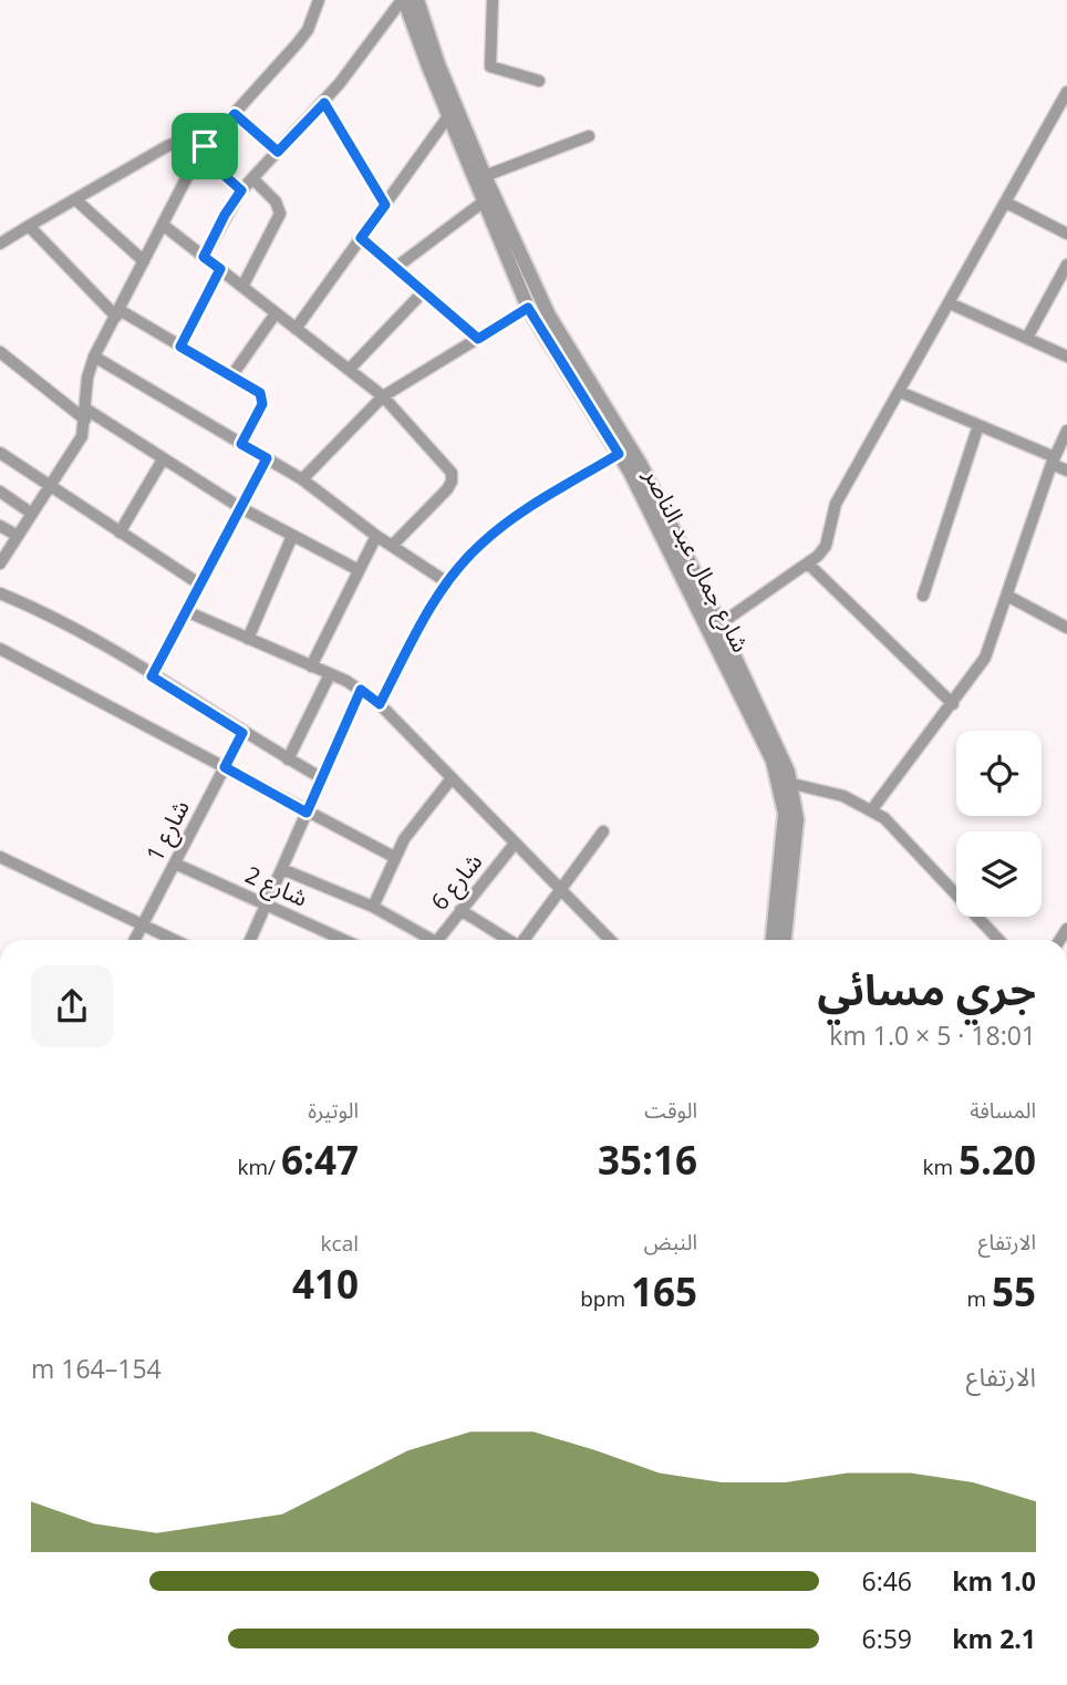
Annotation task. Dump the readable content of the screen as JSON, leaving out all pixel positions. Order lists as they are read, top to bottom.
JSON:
{
  "streets": {
    "street": [
      "شارع جمال عبد الناصر",
      "شارع 1",
      "شارع 6",
      "شارع 2"
    ]
  },
  "crossings": [
    ["شارع 1", "شارع 2"]
  ],
  "page": {
    "heading": ["جري مسائي", "18:01 · 5 × 1.0 km"],
    "stats": [
      ["المسافة", "5.20 km"],
      ["الوقت", "35:16"],
      ["الوتيرة", "6:47 /km"],
      ["الارتفاع", "55 m"],
      ["النبض", "165 bpm"],
      ["kcal", "410"]
    ],
    "chart": ["الارتفاع", "154–164 m"],
    "list": [
      {
        "name": "1.0 km",
        "note": "6:46"
      },
      {
        "name": "2.1 km",
        "note": "6:59"
      }
    ]
  }
}
